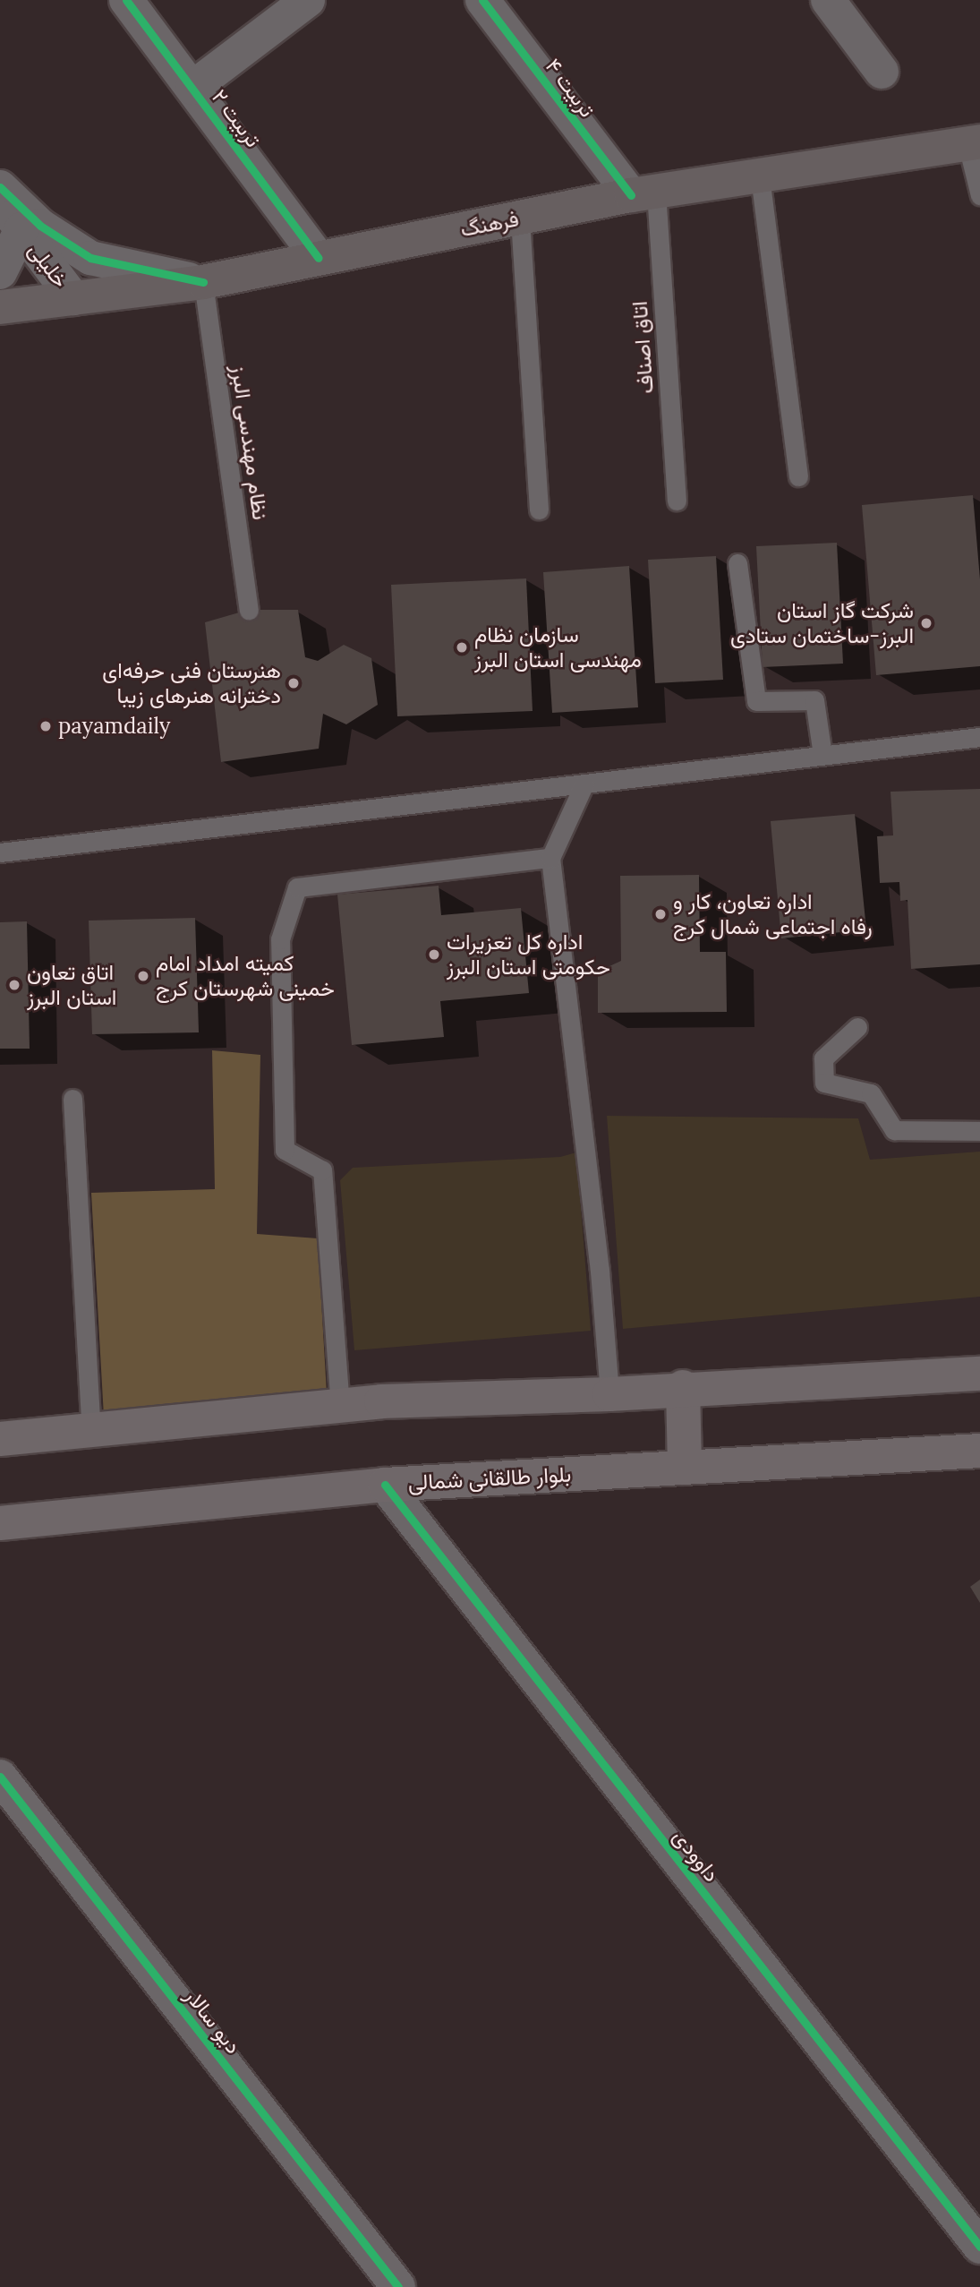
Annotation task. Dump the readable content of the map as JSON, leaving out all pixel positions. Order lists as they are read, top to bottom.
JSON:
{
  "streets": {
    "main road": ["فرهنگ", "بلوار طالقانی شمالی"],
    "street": [
      "تربیت ۴",
      "تربیت ۲",
      "خلیلی",
      "داوودی",
      "دیو سالار"
    ],
    "lane": ["اتاق اصناف", "نظام مهندسی البرز"]
  },
  "crossings": [
    ["تربیت ۴", "فرهنگ"],
    ["تربیت ۴", "اتاق اصناف"],
    ["تربیت ۲", "فرهنگ"],
    ["فرهنگ", "خلیلی"],
    ["فرهنگ", "اتاق اصناف"],
    ["فرهنگ", "نظام مهندسی البرز"],
    ["بلوار طالقانی شمالی", "داوودی"]
  ],
  "places": [
    "شرکت گاز استان البرز-ساختمان ستادی",
    "سازمان نظام مهندسی استان البرز",
    "هنرستان فنی حرفه‌ای دخترانه هنرهای زیبا",
    "payamdaily",
    "اداره تعاون، کار و رفاه اجتماعی شمال کرج",
    "اداره کل تعزیرات حکومتی استان البرز",
    "کمیته امداد امام خمینی شهرستان کرج",
    "اتاق تعاون استان البرز"
  ]
}
